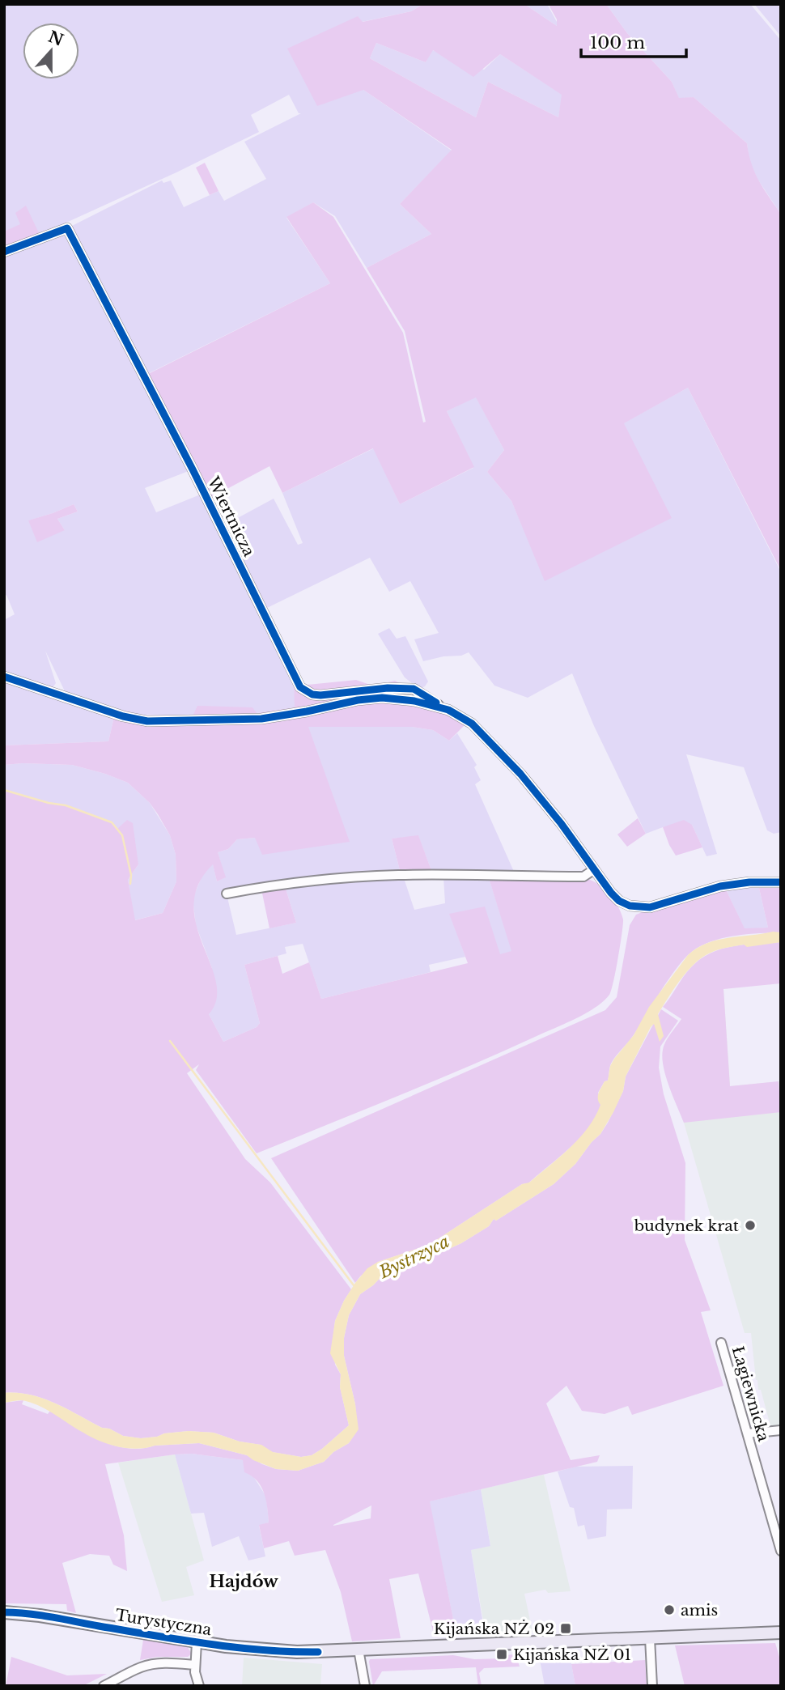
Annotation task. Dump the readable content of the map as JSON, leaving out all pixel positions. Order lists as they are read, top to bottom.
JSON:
{
  "streets": {
    "main road": ["Turystyczna"],
    "street": ["Wiertnicza", "Łagiewnicka"]
  },
  "districts": ["Hajdów"],
  "water": ["Bystrzyca"],
  "places": {
    "other": ["budynek krat", "amis"],
    "transit": ["Kijańska NŻ 02", "Kijańska NŻ 01"]
  },
  "scale_bar": "100 m",
  "north": "top"
}
